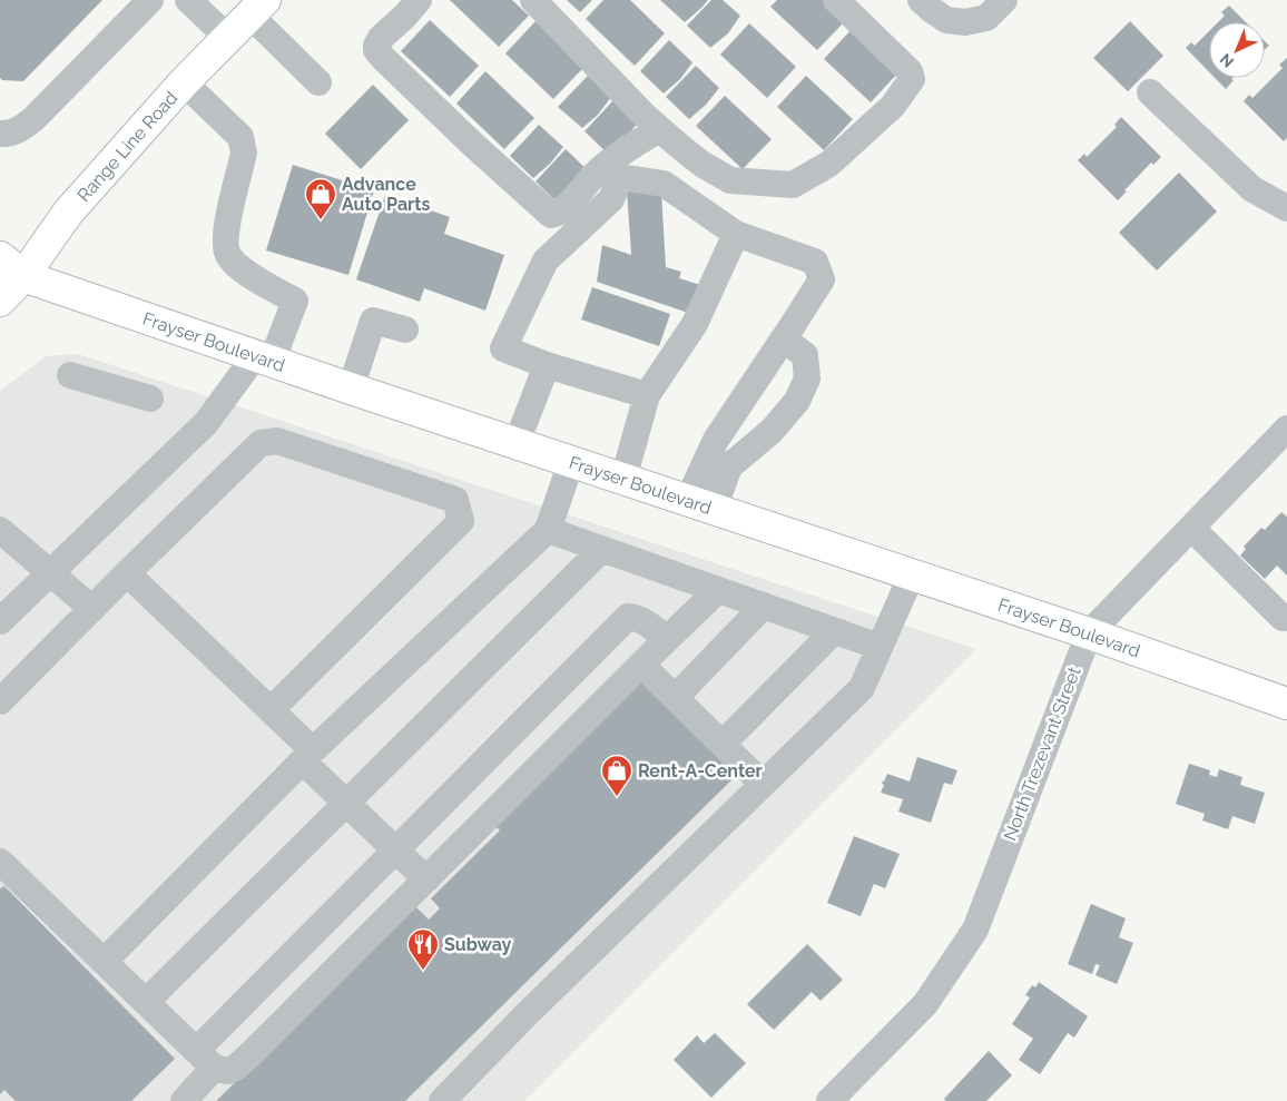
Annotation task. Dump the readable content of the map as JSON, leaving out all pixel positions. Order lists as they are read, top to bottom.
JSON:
{
  "streets": {
    "main road": ["Range Line Road", "Frayser Boulevard"],
    "street": ["North Trezevant Street"]
  },
  "crossings": [
    ["Range Line Road", "Frayser Boulevard"],
    ["Frayser Boulevard", "North Trezevant Street"]
  ],
  "places": {
    "shop": ["Advance Auto Parts", "Rent-A-Center"],
    "restaurant": ["Subway"]
  },
  "north": "bottom left"
}
